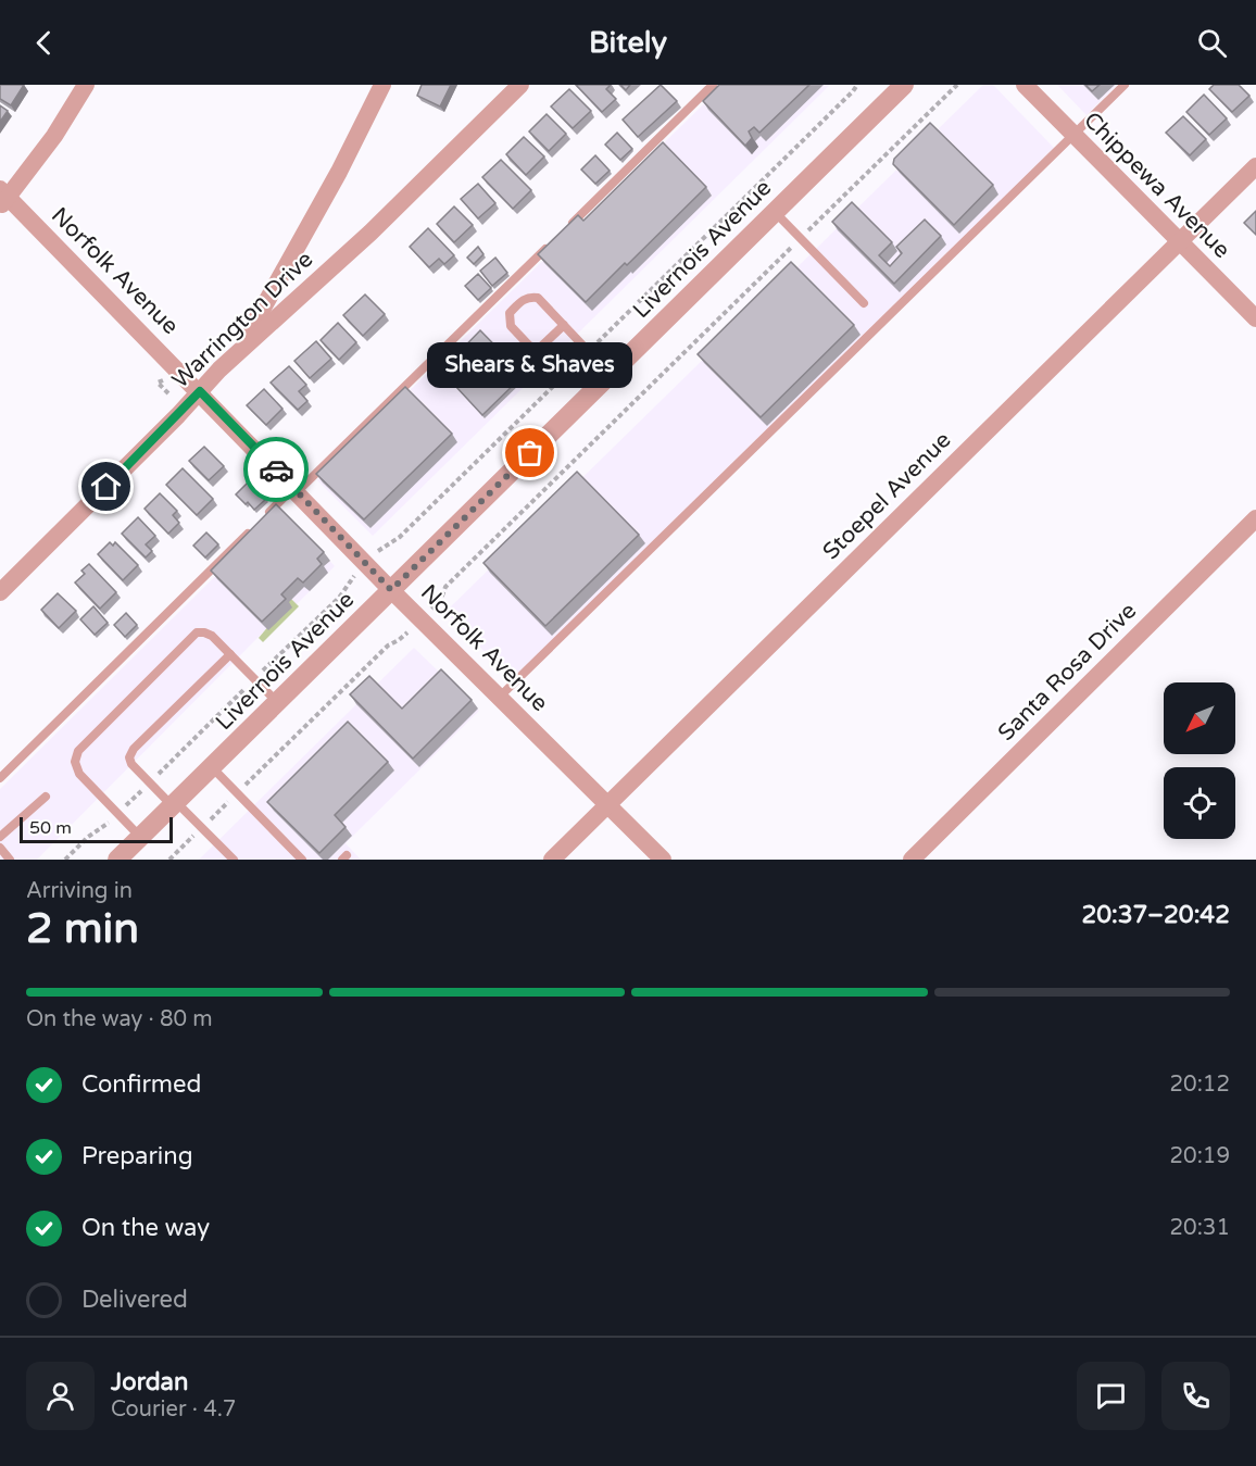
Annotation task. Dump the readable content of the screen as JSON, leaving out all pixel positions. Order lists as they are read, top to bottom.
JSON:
{
  "streets": {
    "street": [
      "Chippewa Avenue",
      "Livernois Avenue",
      "Norfolk Avenue",
      "Warrington Drive",
      "Stoepel Avenue",
      "Santa Rosa Drive"
    ]
  },
  "crossings": [
    ["Chippewa Avenue", "Stoepel Avenue"],
    ["Livernois Avenue", "Norfolk Avenue"],
    ["Norfolk Avenue", "Warrington Drive"],
    ["Norfolk Avenue", "Stoepel Avenue"]
  ],
  "places": ["Shears & Shaves"],
  "scale_bar": "50 m",
  "north": "bottom left",
  "page": {
    "header": "Bitely",
    "bubble": "Shears & Shaves",
    "scale": "50 m",
    "heading": ["2 min", "Arriving in", "20:37–20:42"],
    "panel": ["Jordan", "Courier · 4.7"],
    "bar": "On the way · 80 m",
    "list": [
      ["Confirmed", "20:12"],
      ["Preparing", "20:19"],
      ["On the way", "20:31"],
      "Delivered"
    ]
  }
}
